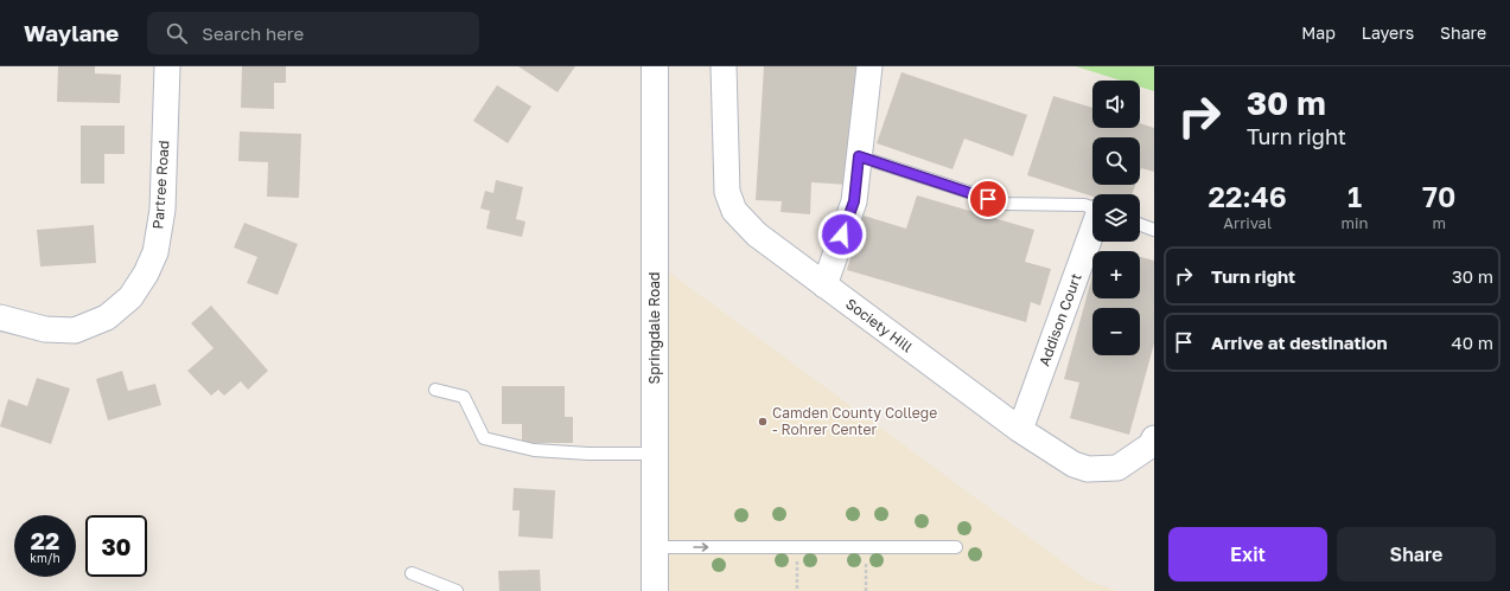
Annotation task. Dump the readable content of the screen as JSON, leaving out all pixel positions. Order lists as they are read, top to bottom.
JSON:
{
  "streets": {
    "main road": ["Springdale Road"],
    "street": ["Partree Road", "Addison Court", "Society Hill"]
  },
  "crossings": [
    ["Addison Court", "Society Hill"]
  ],
  "places": ["Camden County College - Rohrer Center"],
  "page": {
    "header": "Waylane",
    "search": "Search here",
    "nav": ["Map", "Layers", "Share"],
    "turn": ["30 m", "Turn right"],
    "map_buttons": ["+", "−"],
    "eta": [
      "22:46",
      "Arrival",
      "1",
      "min",
      "70",
      "m"
    ],
    "list": [
      {
        "name": "Turn right",
        "value": "30 m"
      },
      {
        "name": "Arrive at destination",
        "value": "40 m"
      }
    ],
    "speed": "22 km/h",
    "limit": "30",
    "buttons": ["Exit", "Share"]
  }
}
